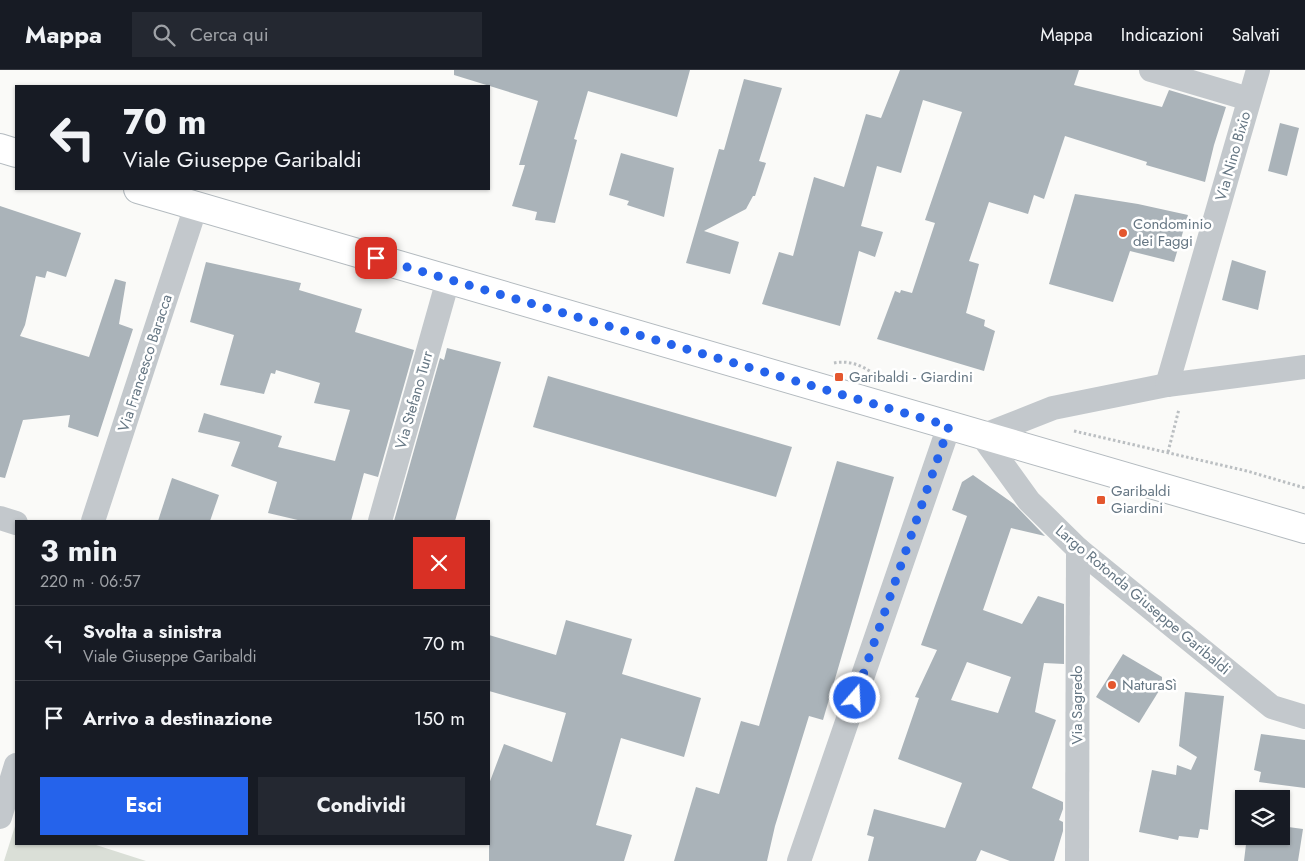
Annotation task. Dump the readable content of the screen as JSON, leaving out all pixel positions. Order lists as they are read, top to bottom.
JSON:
{
  "streets": {
    "street": [
      "Via Nino Bixio",
      "Via Francesco Baracca",
      "Via Stefano Turr",
      "Largo Rotonda Giuseppe Garibaldi",
      "Via Sagredo"
    ]
  },
  "crossings": [
    ["Largo Rotonda Giuseppe Garibaldi", "Via Sagredo"]
  ],
  "places": {
    "other": ["Condominio dei Faggi", "NaturaSì"],
    "transit": ["Garibaldi - Giardini", "Garibaldi Giardini"]
  },
  "page": {
    "header": "Mappa",
    "search": "Cerca qui",
    "nav": ["Mappa", "Indicazioni", "Salvati"],
    "turn": ["70 m", "Viale Giuseppe Garibaldi"],
    "heading": ["3 min", "220 m · 06:57"],
    "list": [
      {
        "name": "Svolta a sinistra",
        "note": "Viale Giuseppe Garibaldi",
        "value": "70 m"
      },
      {
        "name": "Arrivo a destinazione",
        "value": "150 m"
      }
    ],
    "buttons": ["Esci", "Condividi"]
  }
}
